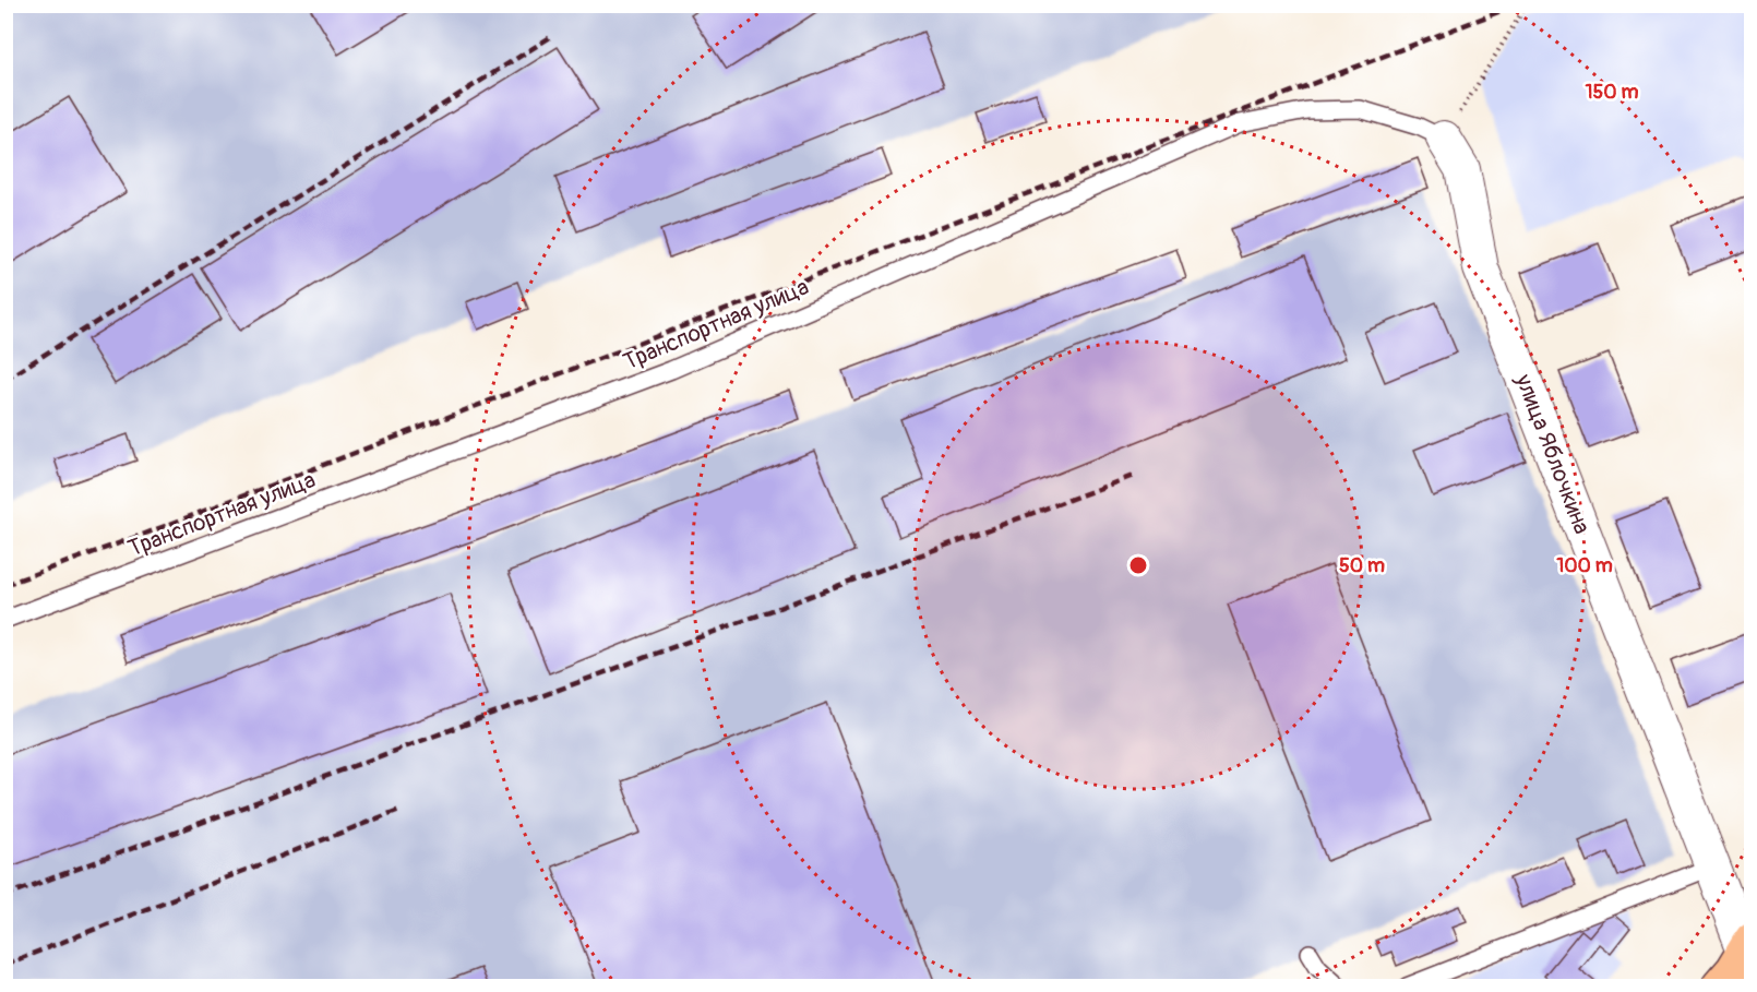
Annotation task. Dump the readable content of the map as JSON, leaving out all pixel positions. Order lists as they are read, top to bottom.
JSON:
{
  "streets": {
    "street": ["улица Яблочкина"],
    "lane": ["Транспортная улица"]
  },
  "crossings": [
    ["Транспортная улица", "улица Яблочкина"]
  ],
  "rings": ["150 m", "50 m", "100 m"]
}
